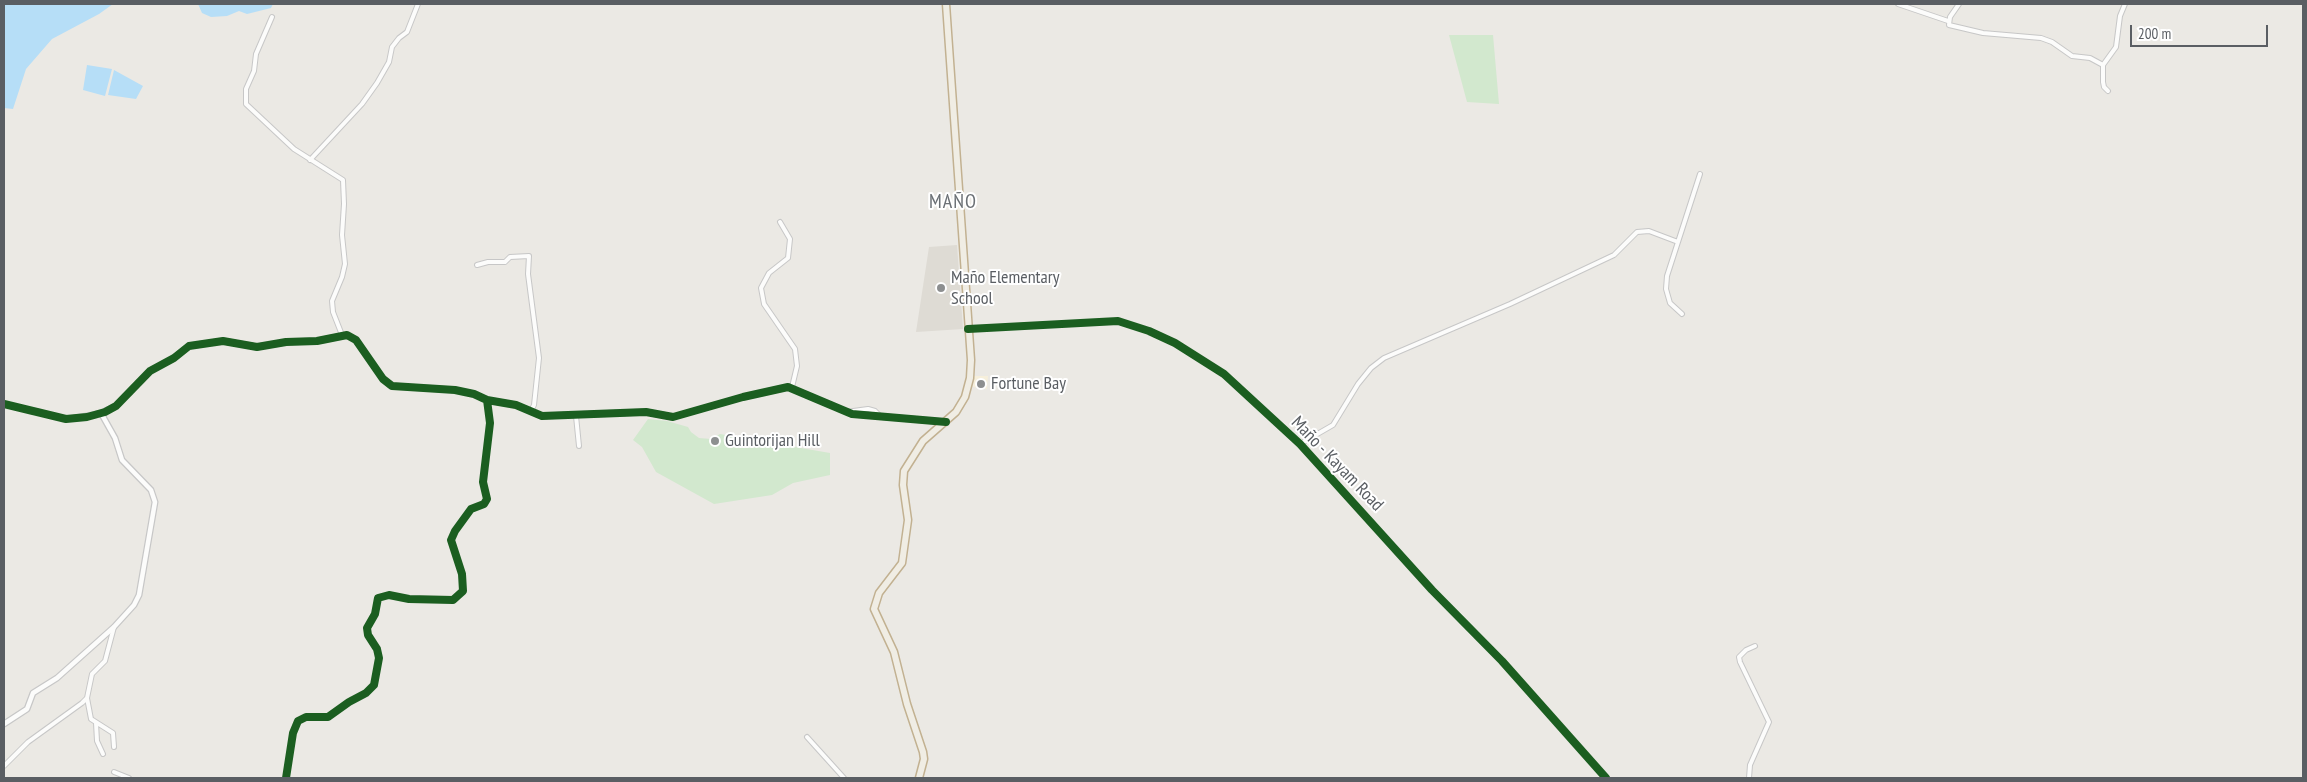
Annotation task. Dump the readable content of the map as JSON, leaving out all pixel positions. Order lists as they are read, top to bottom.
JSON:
{
  "streets": {
    "street": ["Maño - Kayam Road"]
  },
  "districts": ["MAÑO"],
  "places": ["Maño Elementary School", "Fortune Bay", "Guintorijan Hill"],
  "scale_bar": "200 m"
}
